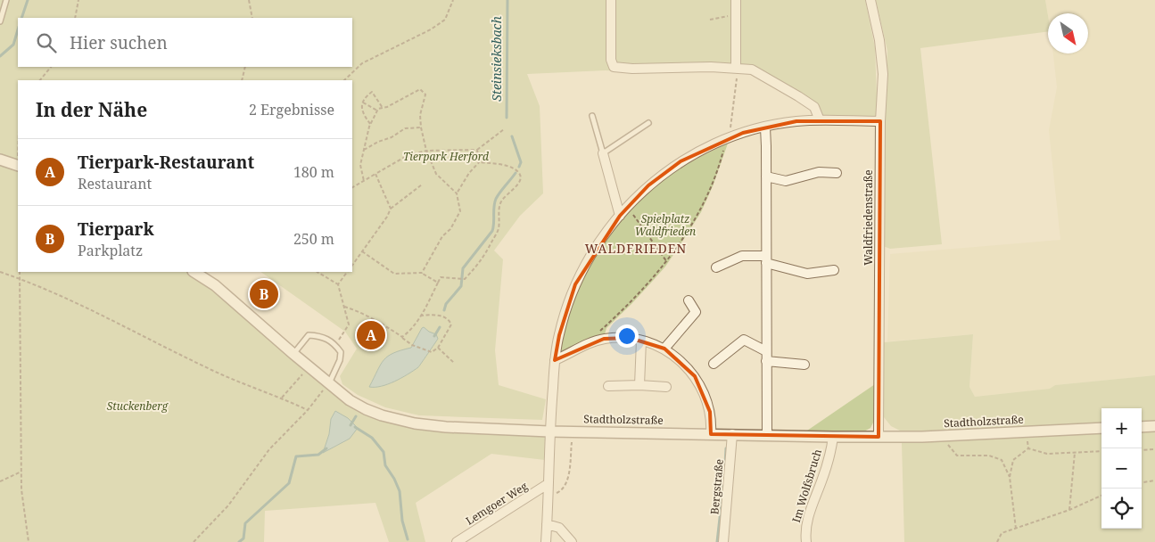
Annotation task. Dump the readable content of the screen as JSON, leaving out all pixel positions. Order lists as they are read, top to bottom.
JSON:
{
  "streets": {
    "street": [
      "Waldfriedenstraße",
      "Stadtholzstraße",
      "Im Wolfsbruch",
      "Bergstraße",
      "Lemgoer Weg"
    ]
  },
  "crossings": [
    ["Waldfriedenstraße", "Stadtholzstraße"],
    ["Stadtholzstraße", "Im Wolfsbruch"],
    ["Stadtholzstraße", "Bergstraße"]
  ],
  "districts": ["WALDFRIEDEN"],
  "water": ["Steinsieksbach"],
  "parks": ["Tierpark Herford", "Spielplatz Waldfrieden", "Stuckenberg"],
  "north": "bottom right",
  "page": {
    "search": "Hier suchen",
    "heading": ["In der Nähe", "2 Ergebnisse"],
    "list": [
      {
        "mark": "A",
        "name": "Tierpark-Restaurant",
        "note": "Restaurant",
        "value": "180 m"
      },
      {
        "mark": "B",
        "name": "Tierpark",
        "note": "Parkplatz",
        "value": "250 m"
      }
    ],
    "pins": ["B", "A"],
    "map_buttons": ["+", "−"]
  }
}
